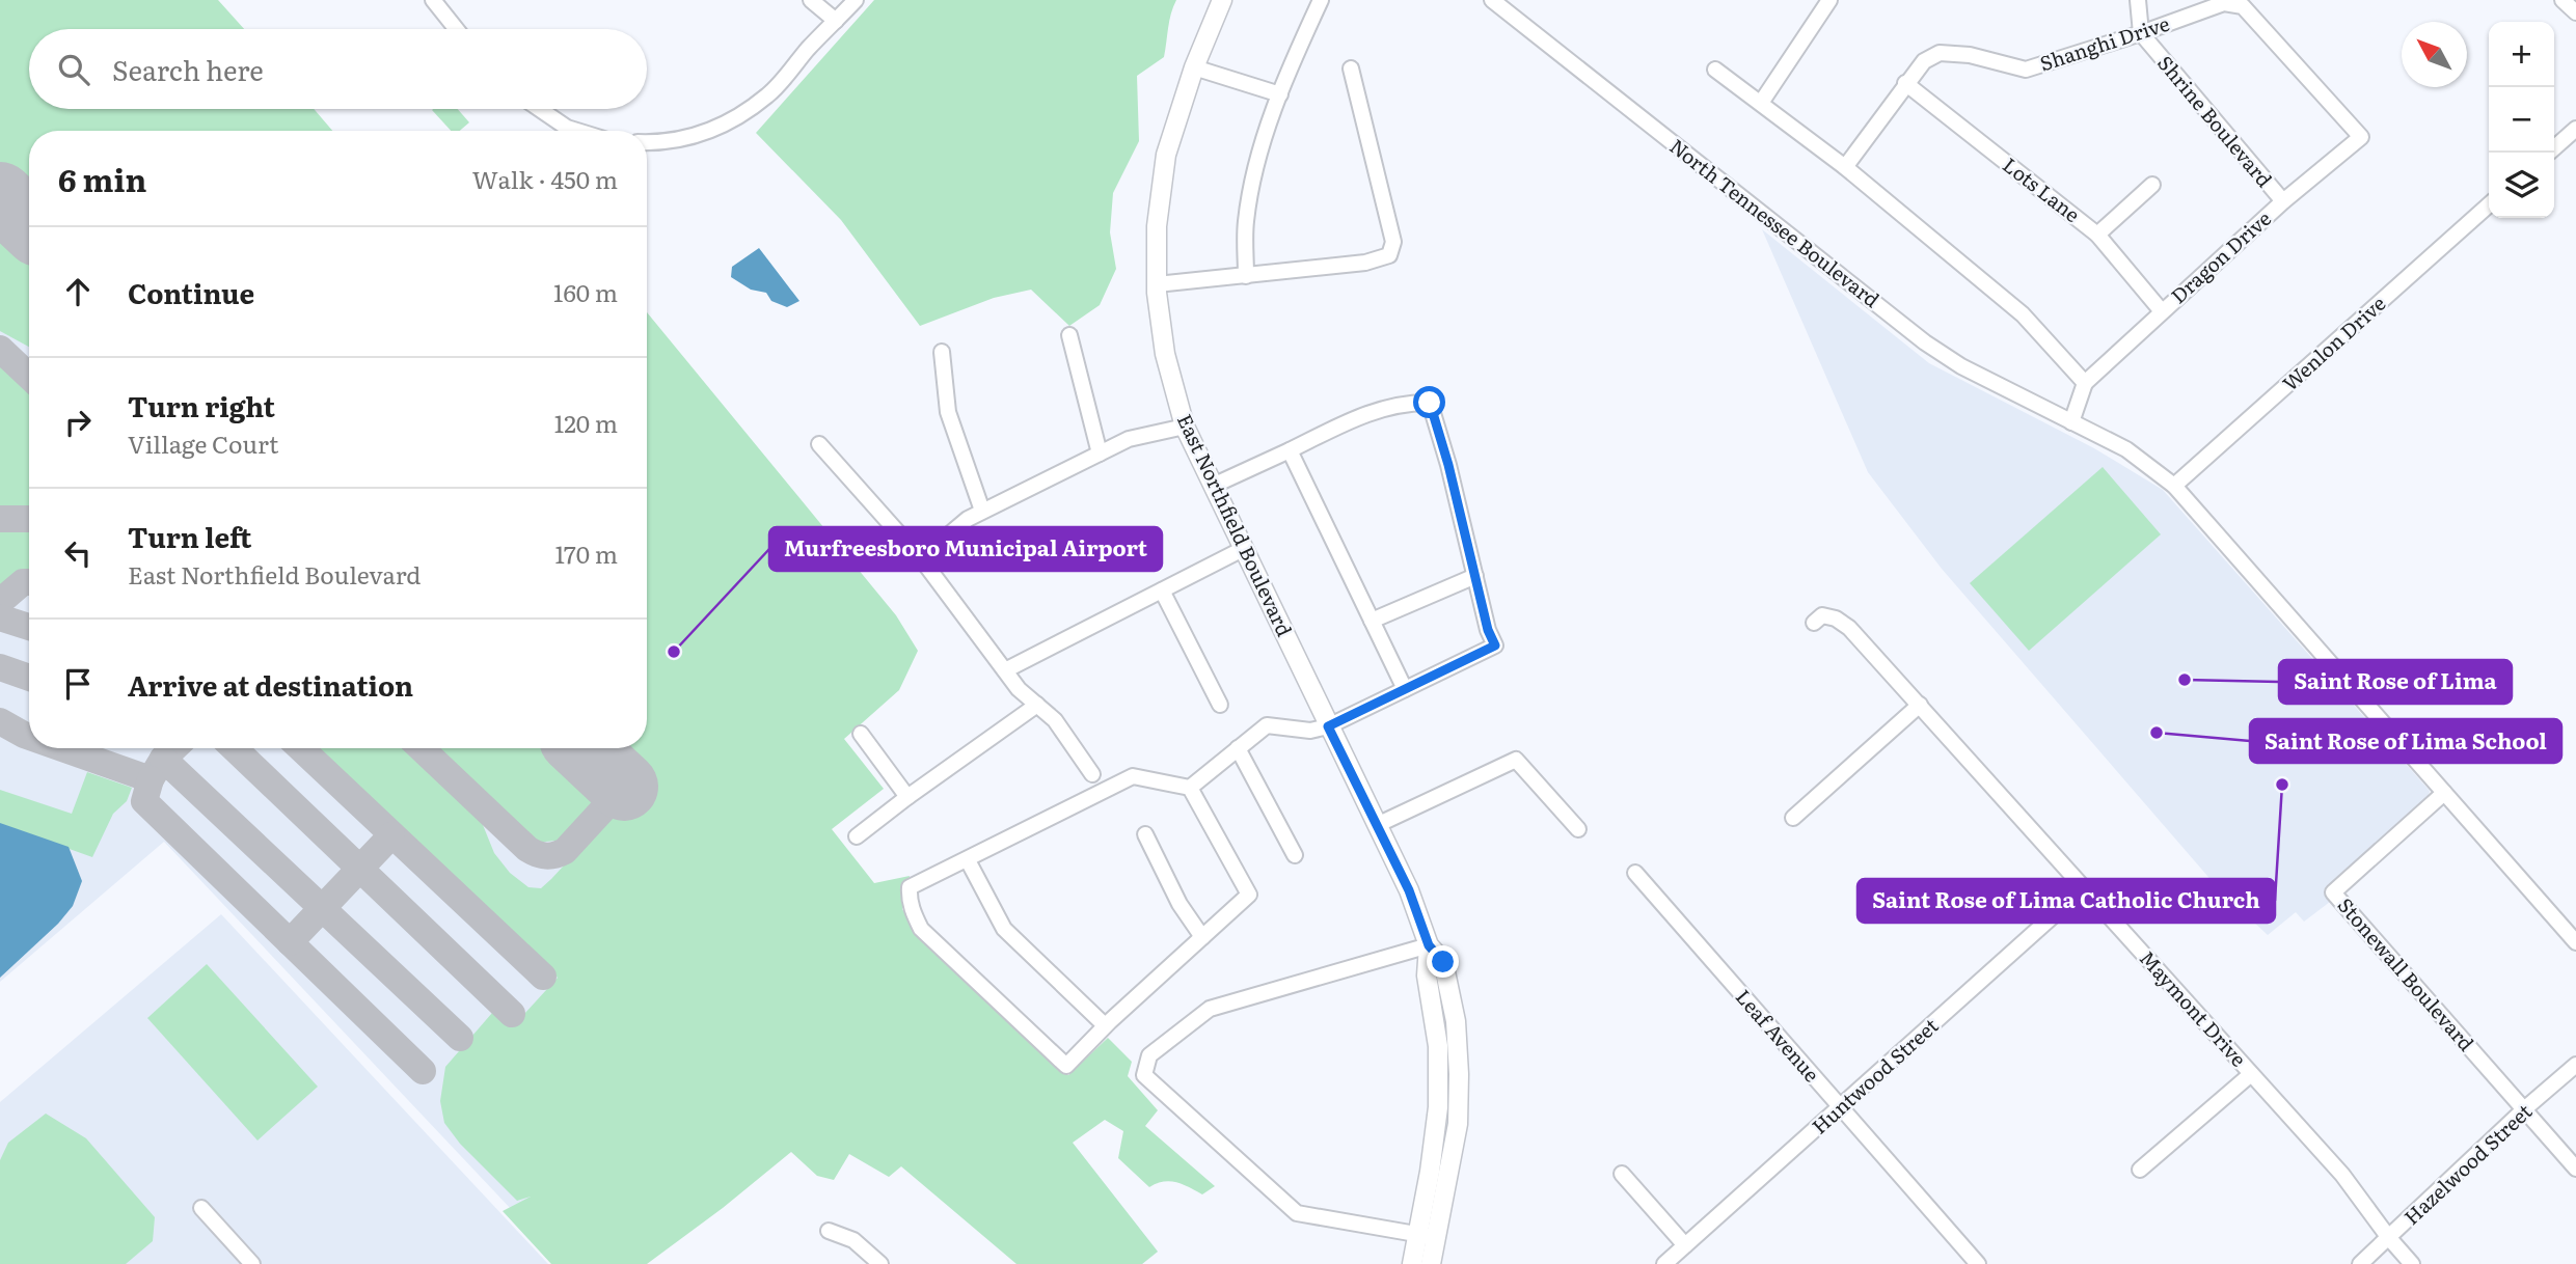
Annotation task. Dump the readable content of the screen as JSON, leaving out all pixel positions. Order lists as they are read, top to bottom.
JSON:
{
  "streets": {
    "main road": ["East Northfield Boulevard"],
    "street": [
      "Shanghi Drive",
      "Shrine Boulevard",
      "Lots Lane",
      "North Tennessee Boulevard",
      "Dragon Drive",
      "Wenlon Drive",
      "Stonewall Boulevard",
      "Maymont Drive",
      "Leaf Avenue",
      "Huntwood Street",
      "Hazelwood Street"
    ]
  },
  "crossings": [
    ["Shanghi Drive", "Shrine Boulevard"],
    ["Shanghi Drive", "Lots Lane"],
    ["Shanghi Drive", "Dragon Drive"],
    ["Shrine Boulevard", "Dragon Drive"],
    ["Lots Lane", "Dragon Drive"],
    ["North Tennessee Boulevard", "Wenlon Drive"],
    ["North Tennessee Boulevard", "Stonewall Boulevard"],
    ["Stonewall Boulevard", "Hazelwood Street"],
    ["Maymont Drive", "Huntwood Street"],
    ["Maymont Drive", "Hazelwood Street"],
    ["Leaf Avenue", "Huntwood Street"]
  ],
  "places": [
    "Murfreesboro Municipal Airport",
    "Saint Rose of Lima",
    "Saint Rose of Lima School",
    "Saint Rose of Lima Catholic Church"
  ],
  "north": "top left",
  "page": {
    "map_buttons": ["+", "−"],
    "search": "Search here",
    "heading": ["6 min", "Walk · 450 m"],
    "list": [
      ["Continue", "160 m"],
      ["Turn right", "Village Court", "120 m"],
      ["Turn left", "East Northfield Boulevard", "170 m"],
      "Arrive at destination"
    ]
  }
}
